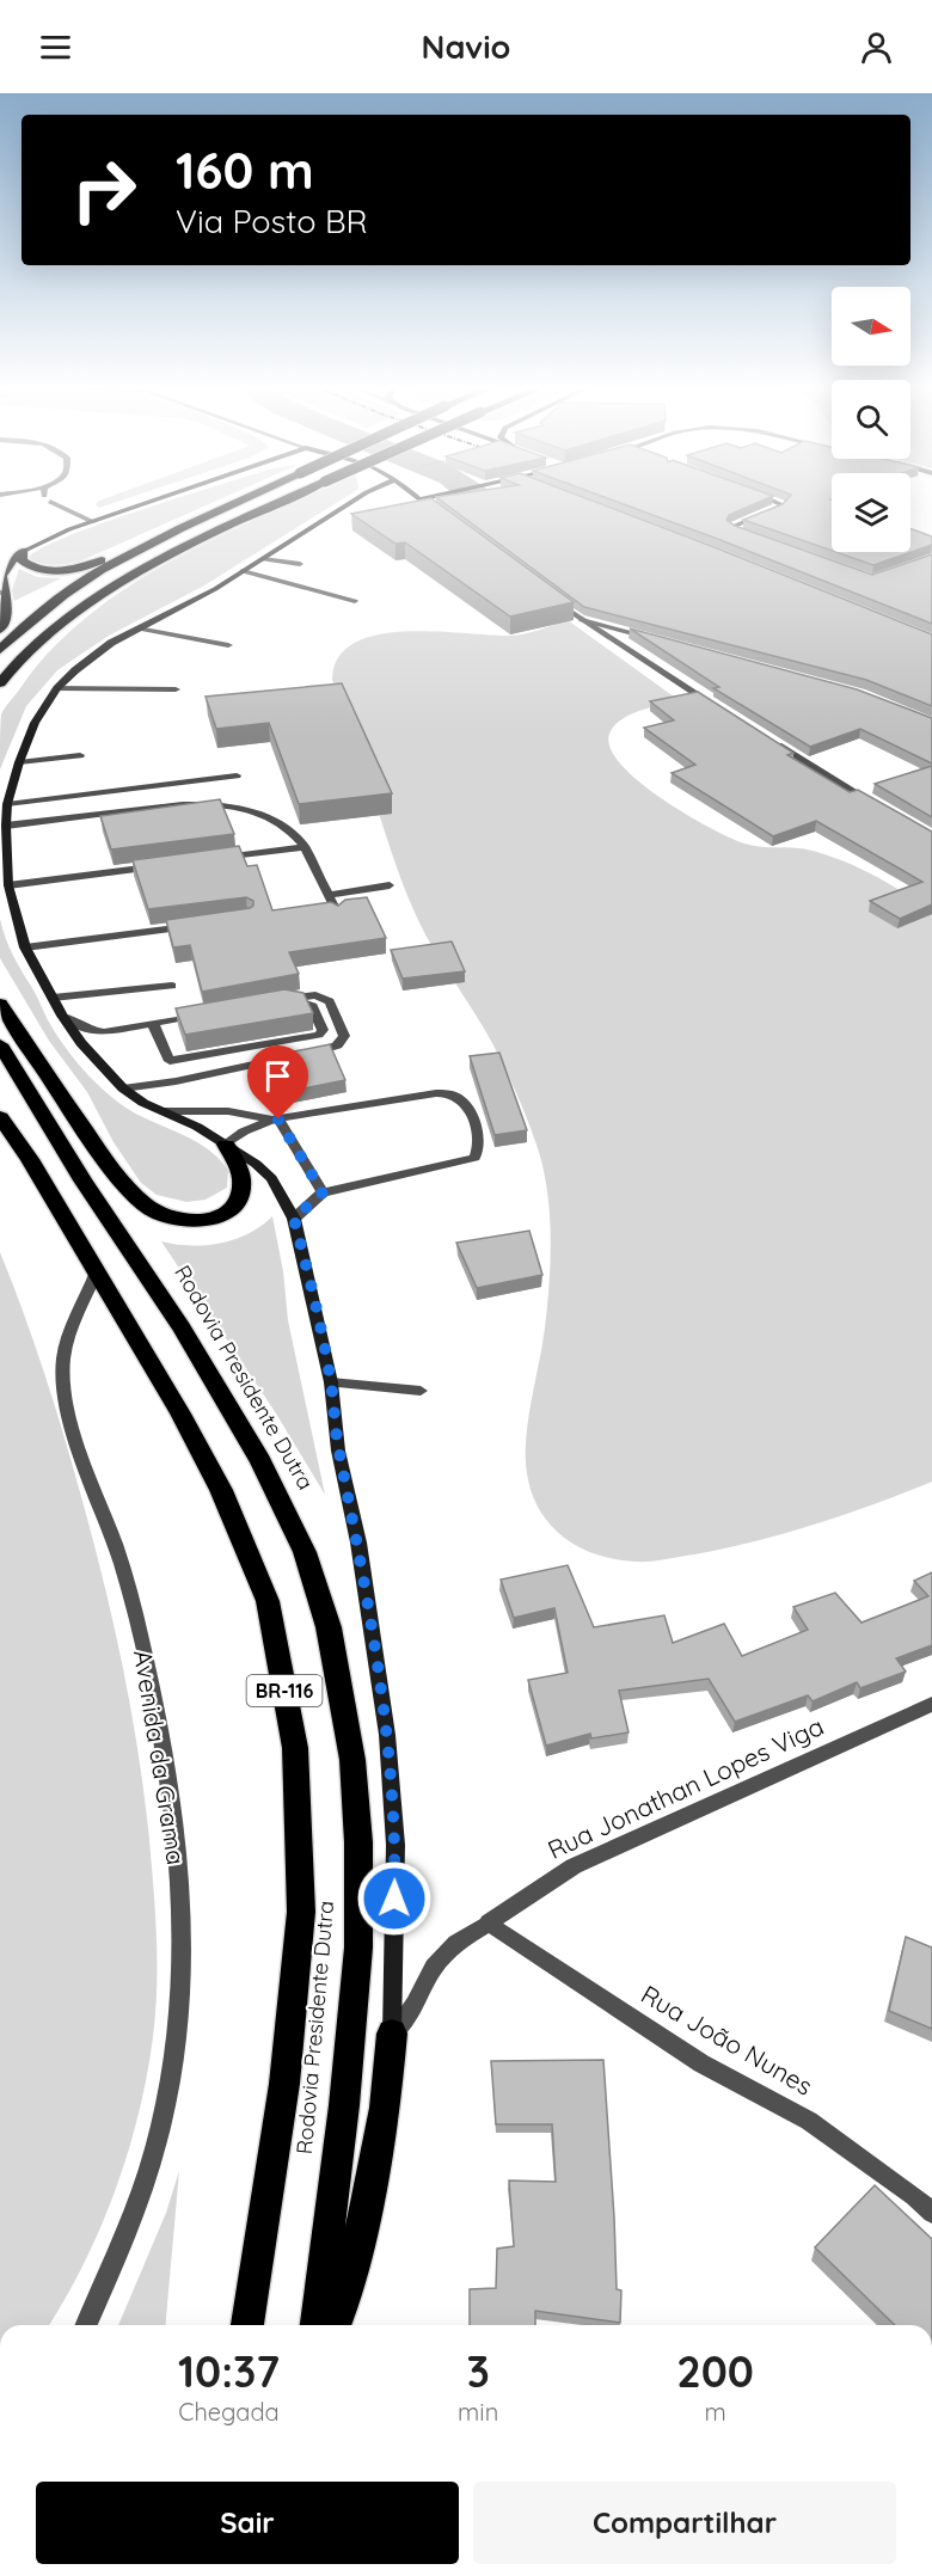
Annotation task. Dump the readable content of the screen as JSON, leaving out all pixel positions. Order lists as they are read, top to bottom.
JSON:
{
  "streets": {
    "highway": ["Rodovia Presidente Dutra", "BR-116"],
    "street": ["Avenida da Grama", "Rua Jonathan Lopes Viga", "Rua João Nunes"]
  },
  "crossings": [
    ["Rodovia Presidente Dutra", "Avenida da Grama"],
    ["Rua Jonathan Lopes Viga", "Rua João Nunes"]
  ],
  "north": "right",
  "page": {
    "header": "Navio",
    "turn": ["160 m", "Via Posto BR"],
    "eta": [
      "10:37",
      "Chegada",
      "3",
      "min",
      "200",
      "m"
    ],
    "buttons": ["Sair", "Compartilhar"]
  }
}
